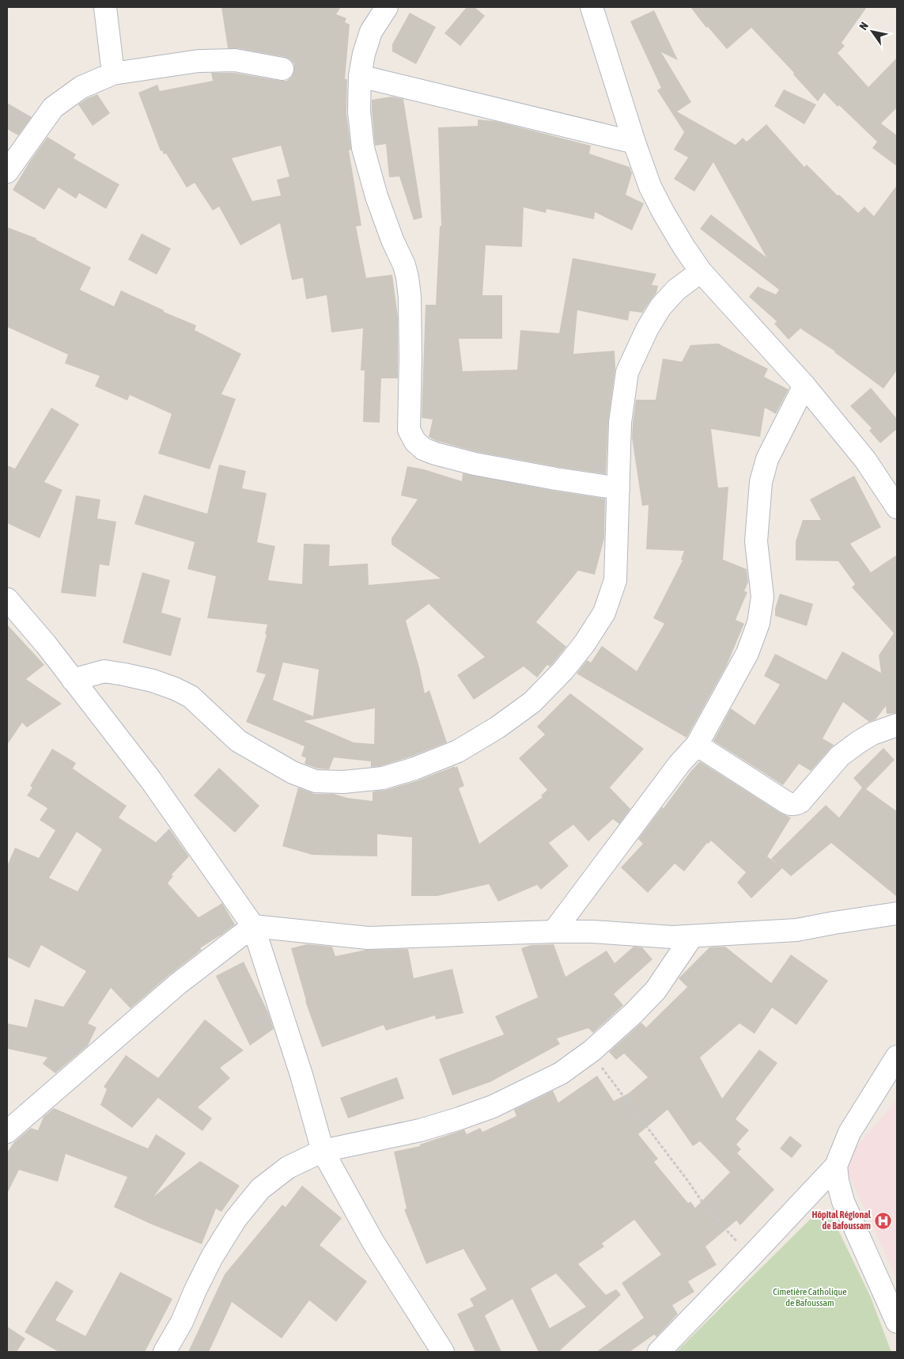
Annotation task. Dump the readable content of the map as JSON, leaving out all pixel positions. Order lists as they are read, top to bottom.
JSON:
{
  "parks": ["Cimetière Catholique de Bafoussam"],
  "places": {
    "hospital": ["Hôpital Régional de Bafoussam"]
  },
  "north": "top left"
}
